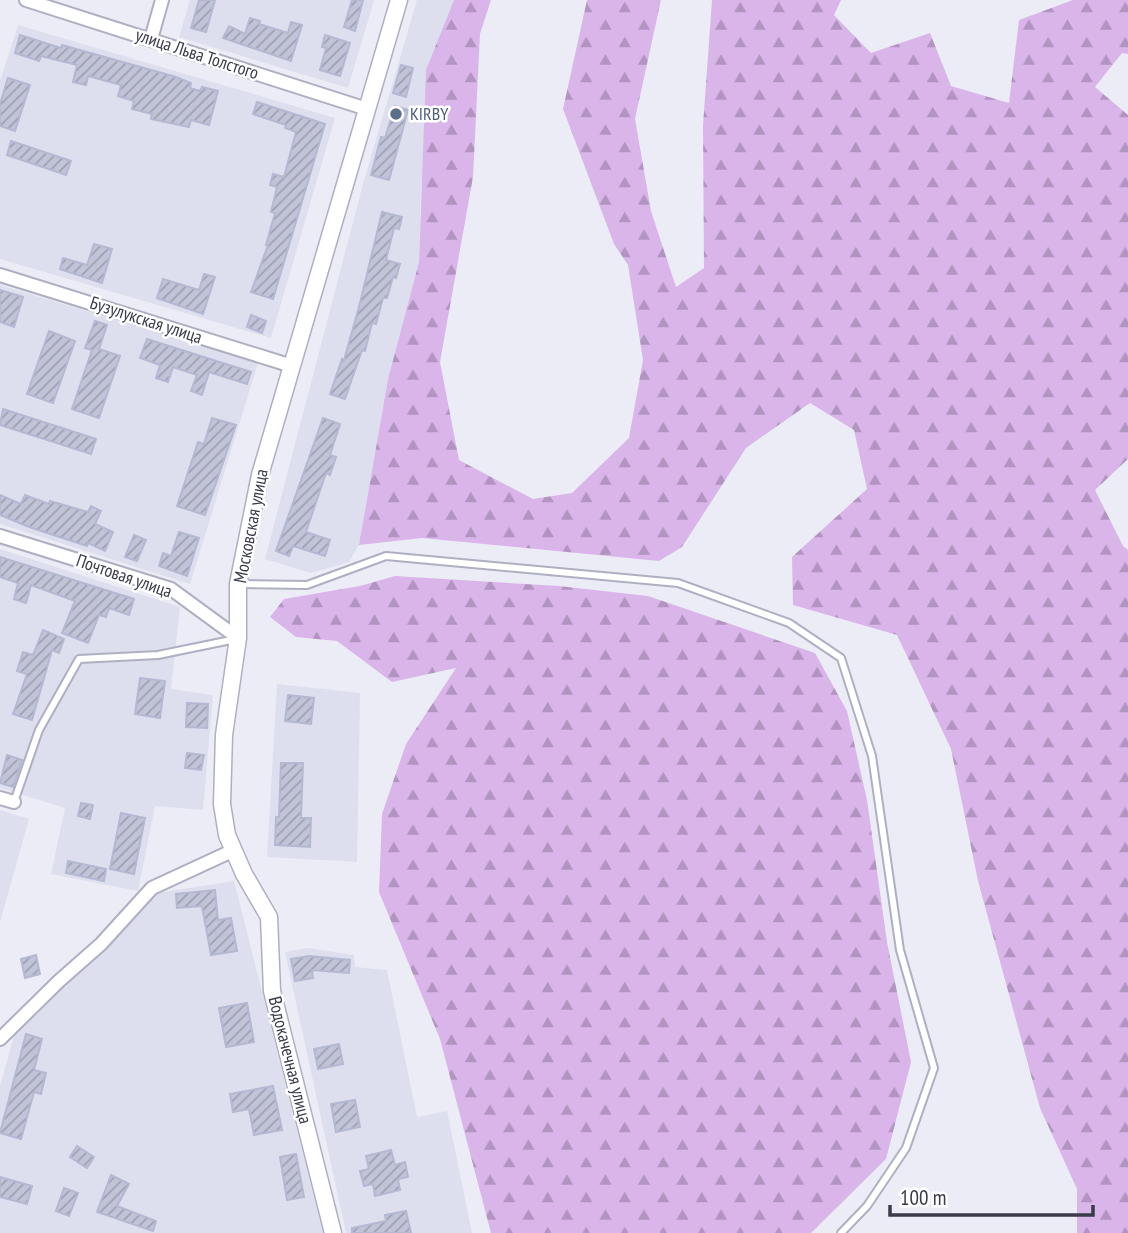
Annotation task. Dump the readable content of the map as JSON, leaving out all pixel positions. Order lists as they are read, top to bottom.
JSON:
{
  "streets": {
    "street": [
      "улица Льва Толстого",
      "Бузулукская улица",
      "Московская улица",
      "Почтовая улица",
      "Водокачечная улица"
    ]
  },
  "crossings": [
    ["улица Льва Толстого", "Московская улица"],
    ["Бузулукская улица", "Московская улица"],
    ["Московская улица", "Почтовая улица"],
    ["Московская улица", "Водокачечная улица"]
  ],
  "places": ["KIRBY"],
  "scale_bar": "100 m"
}
